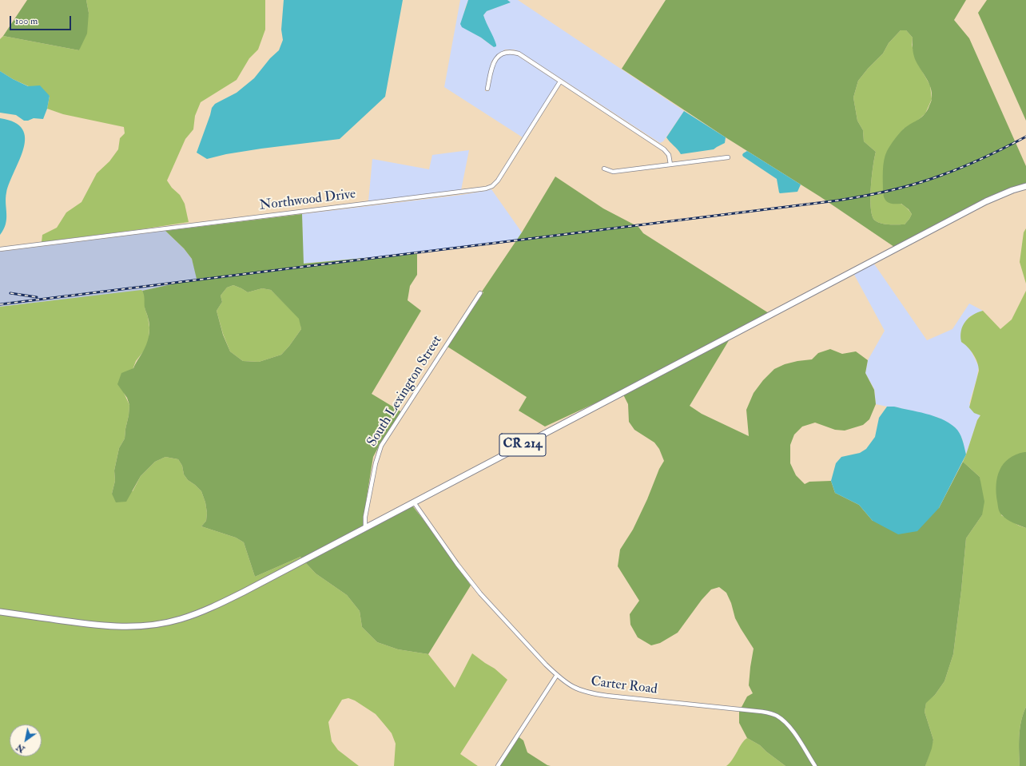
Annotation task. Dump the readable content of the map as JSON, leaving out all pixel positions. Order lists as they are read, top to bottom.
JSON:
{
  "streets": {
    "main road": ["CR 214"],
    "street": ["Northwood Drive", "South Lexington Street", "Carter Road"]
  },
  "crossings": [
    ["South Lexington Street", "CR 214"],
    ["CR 214", "Carter Road"]
  ],
  "scale_bar": "100 m",
  "north": "bottom left"
}
